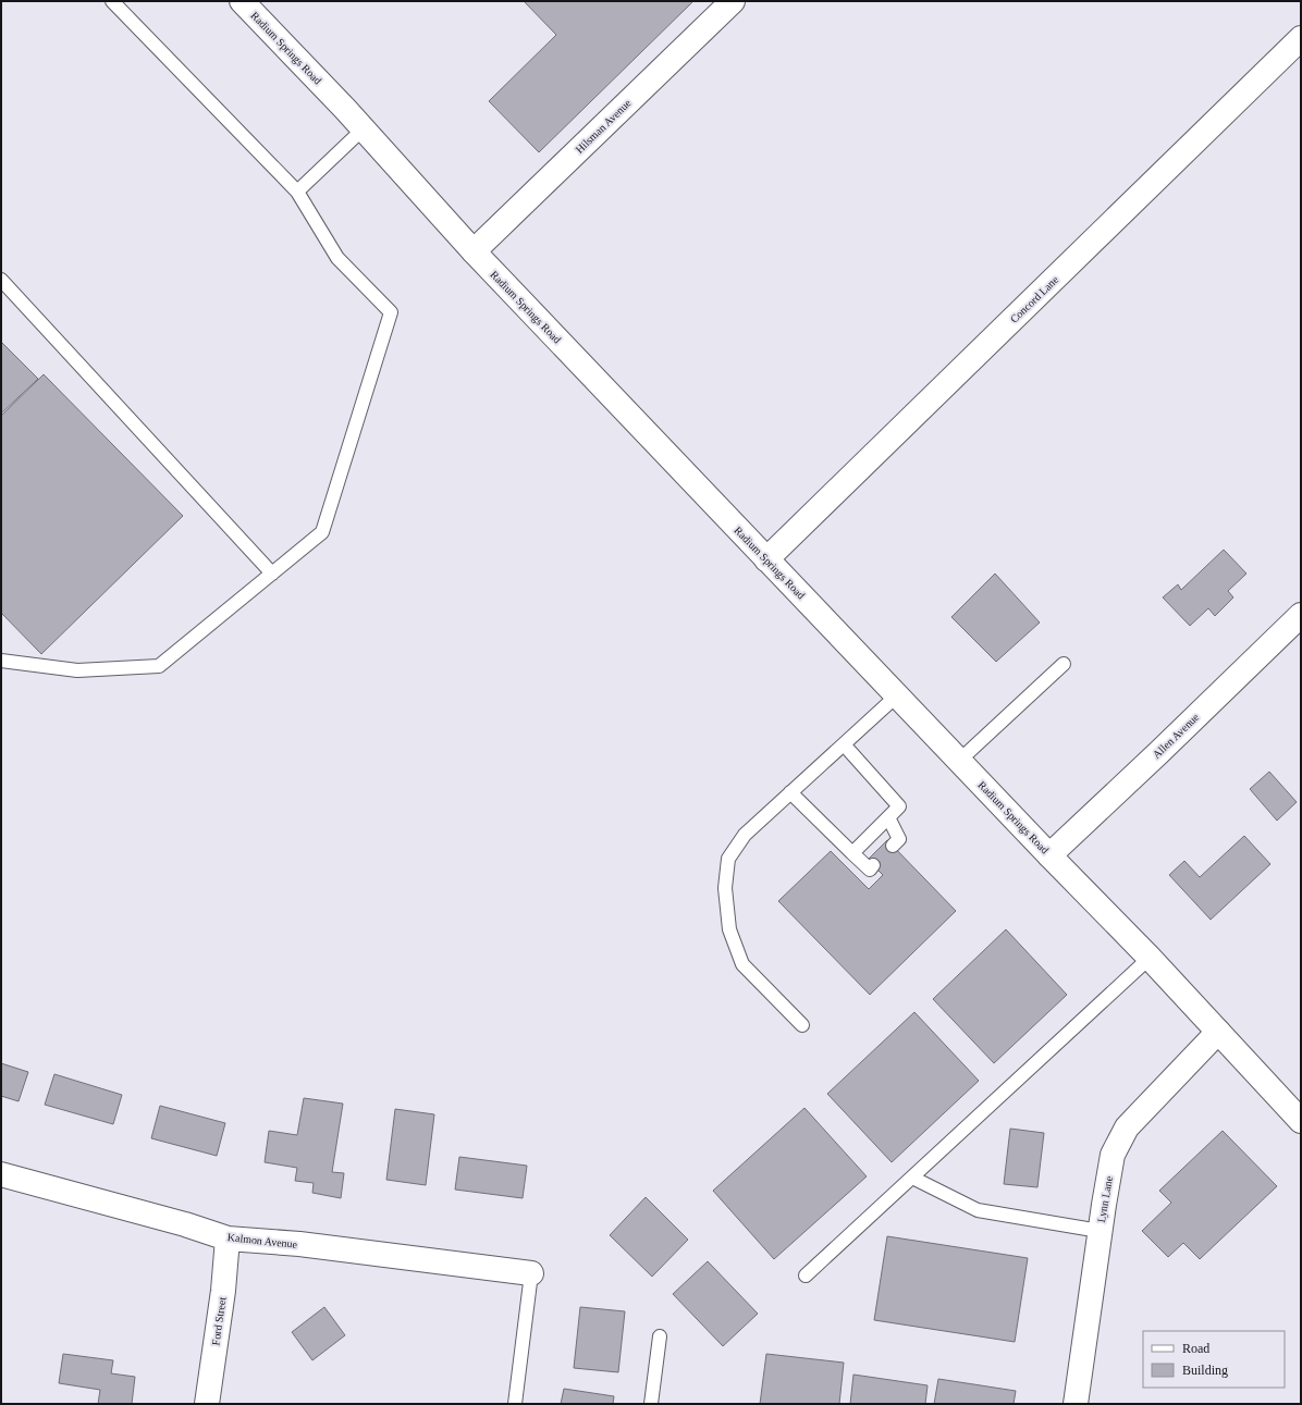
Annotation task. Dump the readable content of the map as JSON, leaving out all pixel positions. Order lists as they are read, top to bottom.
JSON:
{
  "streets": {
    "street": [
      "Radium Springs Road",
      "Hilsman Avenue",
      "Concord Lane",
      "Allen Avenue",
      "Lynn Lane",
      "Kalmon Avenue",
      "Ford Street"
    ]
  },
  "crossings": [
    ["Radium Springs Road", "Hilsman Avenue"],
    ["Radium Springs Road", "Concord Lane"],
    ["Radium Springs Road", "Allen Avenue"],
    ["Radium Springs Road", "Lynn Lane"],
    ["Kalmon Avenue", "Ford Street"]
  ],
  "legend": ["Road", "Building"]
}
